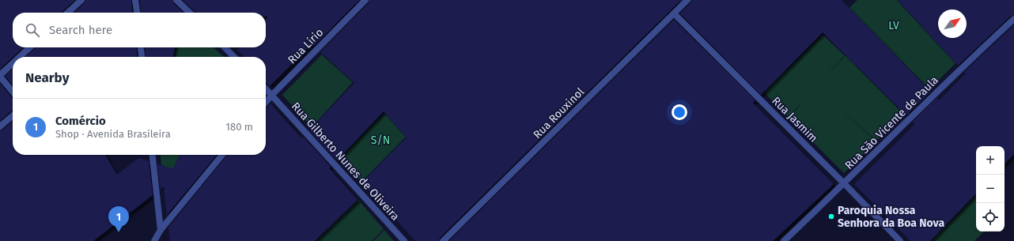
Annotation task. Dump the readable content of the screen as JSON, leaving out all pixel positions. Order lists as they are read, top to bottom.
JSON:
{
  "streets": {
    "street": [
      "Rua Lírio",
      "Rua Rouxinol",
      "Rua Jasmim",
      "Rua São Vicente de Paula",
      "Rua Gilberto Nunes de Oliveira"
    ]
  },
  "crossings": [
    ["Rua Lírio", "Rua Gilberto Nunes de Oliveira"],
    ["Rua Rouxinol", "Rua Jasmim"],
    ["Rua Jasmim", "Rua São Vicente de Paula"]
  ],
  "parks": ["LV", "S/N"],
  "places": ["Paroquia Nossa Senhora da Boa Nova"],
  "north": "top right",
  "page": {
    "search": "Search here",
    "heading": "Nearby",
    "list": [
      {
        "mark": "1",
        "name": "Comércio",
        "note": "Shop · Avenida Brasileira",
        "value": "180 m"
      }
    ],
    "map_buttons": ["+", "−"],
    "pins": "1"
  }
}
